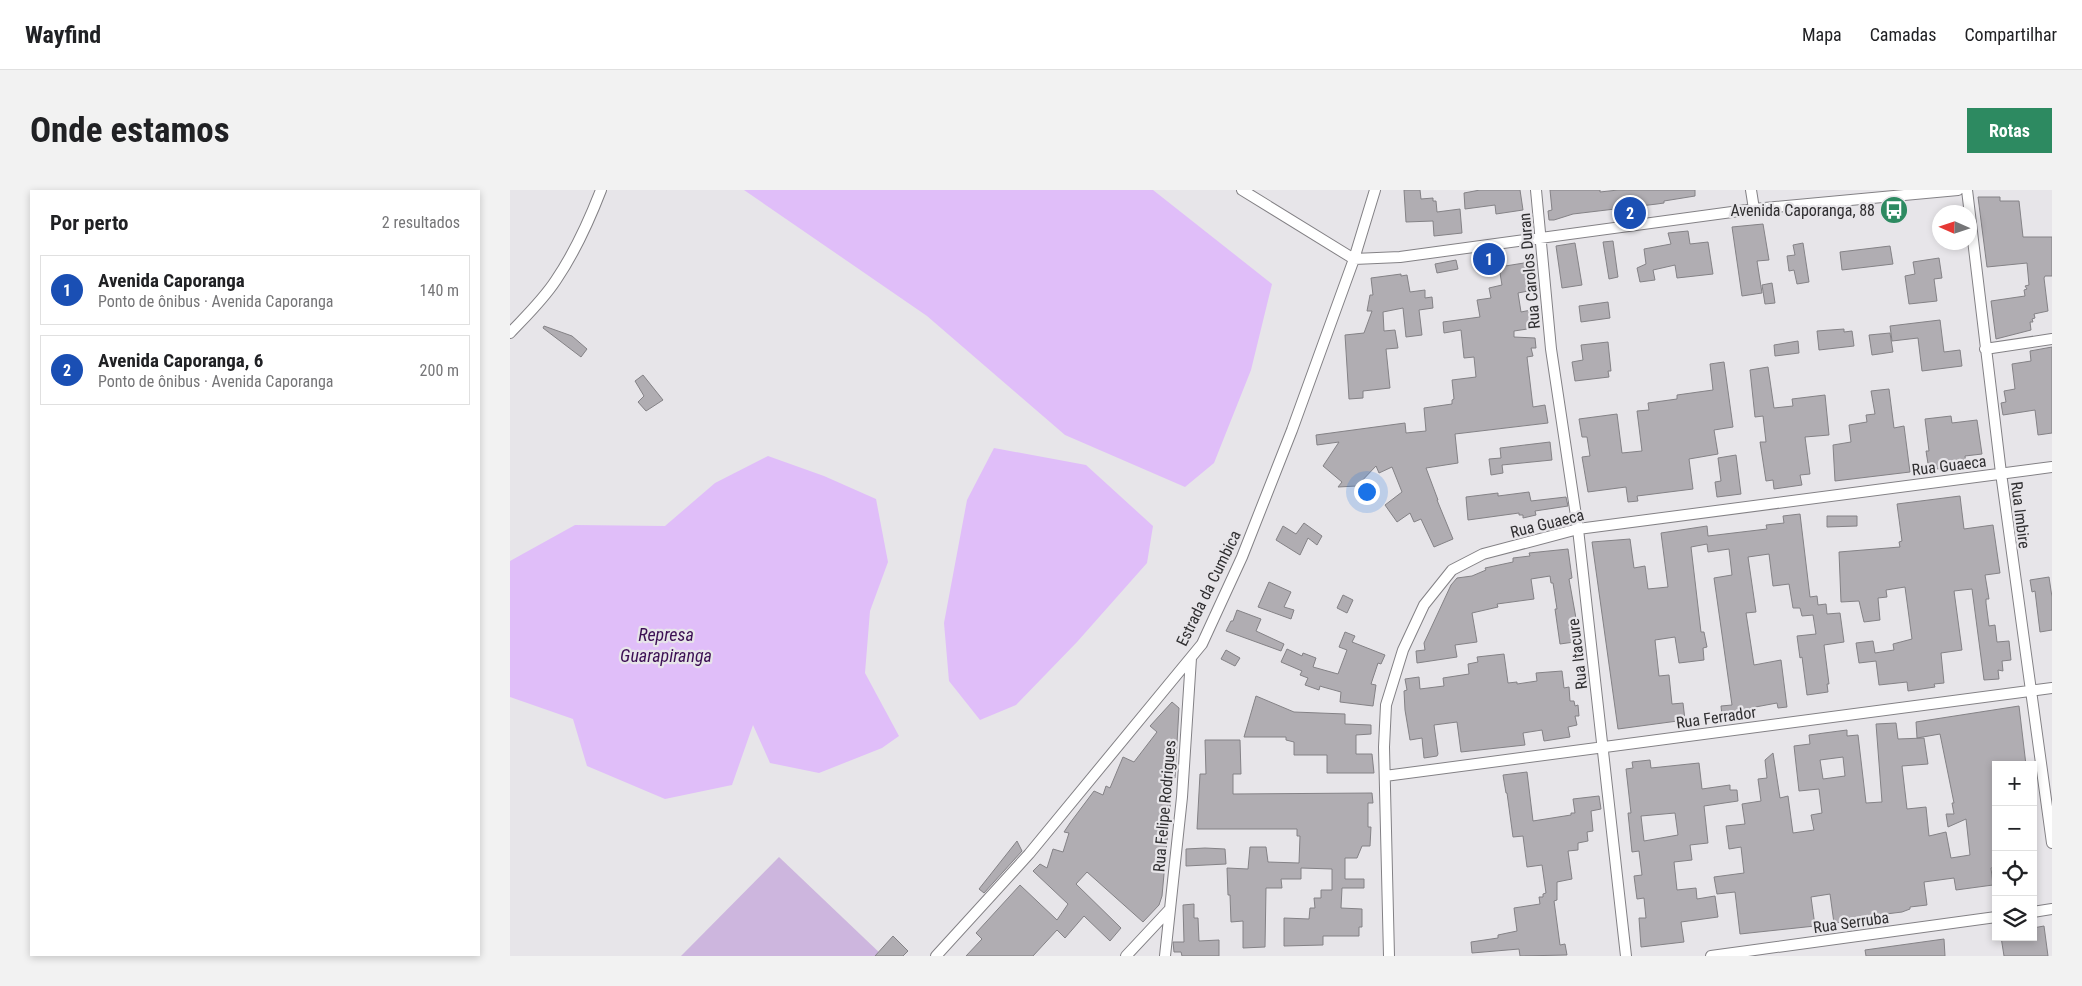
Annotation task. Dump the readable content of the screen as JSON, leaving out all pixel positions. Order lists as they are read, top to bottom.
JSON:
{
  "streets": {
    "street": [
      "Rua Carolos Duran",
      "Rua Guaeca",
      "Rua Imbire",
      "Estrada da Cumbica",
      "Rua Itacure",
      "Rua Ferrador",
      "Rua Felipe Rodrigues",
      "Rua Serruba"
    ]
  },
  "crossings": [
    ["Rua Carolos Duran", "Rua Itacure"],
    ["Rua Guaeca", "Rua Imbire"],
    ["Rua Guaeca", "Rua Itacure"],
    ["Rua Guaeca", "Rua Ferrador"],
    ["Rua Imbire", "Rua Ferrador"],
    ["Estrada da Cumbica", "Rua Felipe Rodrigues"],
    ["Rua Itacure", "Rua Ferrador"]
  ],
  "water": ["Represa Guarapiranga"],
  "places": {
    "bus stop": ["Avenida Caporanga, 88"]
  },
  "north": "left",
  "page": {
    "header": "Wayfind",
    "nav": ["Mapa", "Camadas", "Compartilhar"],
    "buttons": "Rotas",
    "title": "Onde estamos",
    "heading": ["Por perto", "2 resultados"],
    "pins": ["2", "1"],
    "list": [
      {
        "mark": "1",
        "name": "Avenida Caporanga",
        "note": "Ponto de ônibus · Avenida Caporanga",
        "value": "140 m"
      },
      {
        "mark": "2",
        "name": "Avenida Caporanga, 6",
        "note": "Ponto de ônibus · Avenida Caporanga",
        "value": "200 m"
      }
    ],
    "map_buttons": ["+", "−"]
  }
}
